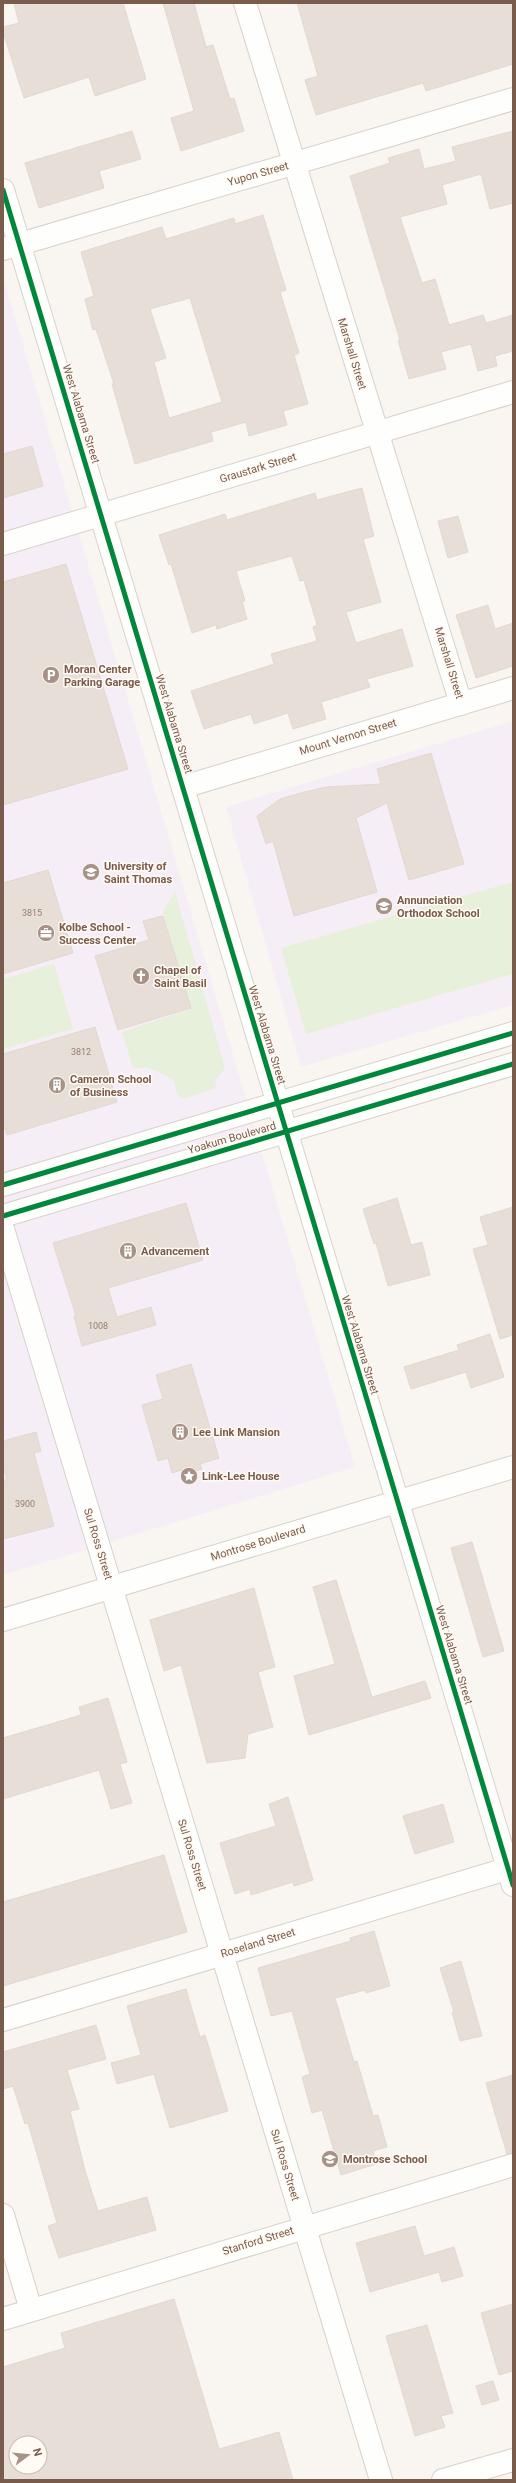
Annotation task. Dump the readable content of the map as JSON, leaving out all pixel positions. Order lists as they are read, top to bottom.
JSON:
{
  "streets": {
    "street": [
      "Yupon Street",
      "Marshall Street",
      "West Alabama Street",
      "Graustark Street",
      "Mount Vernon Street",
      "Yoakum Boulevard",
      "Montrose Boulevard",
      "Sul Ross Street",
      "Roseland Street",
      "Stanford Street"
    ]
  },
  "crossings": [
    ["Yupon Street", "Marshall Street"],
    ["Yupon Street", "West Alabama Street"],
    ["Marshall Street", "Graustark Street"],
    ["Marshall Street", "Mount Vernon Street"],
    ["West Alabama Street", "Graustark Street"],
    ["West Alabama Street", "Mount Vernon Street"],
    ["West Alabama Street", "Yoakum Boulevard"],
    ["West Alabama Street", "Montrose Boulevard"],
    ["West Alabama Street", "Roseland Street"],
    ["Montrose Boulevard", "Sul Ross Street"],
    ["Sul Ross Street", "Roseland Street"],
    ["Sul Ross Street", "Stanford Street"]
  ],
  "places": {
    "parking": ["Moran Center Parking Garage"],
    "school or university": ["University of Saint Thomas", "Annunciation Orthodox School", "Montrose School"],
    "office": ["Kolbe School - Success Center"],
    "church": ["Chapel of Saint Basil"],
    "building": ["Cameron School of Business", "Advancement", "Lee Link Mansion"],
    "place": ["Link-Lee House"]
  },
  "house_numbers": [
    "3815",
    "3812",
    "1008",
    "3900"
  ],
  "north": "right"
}
